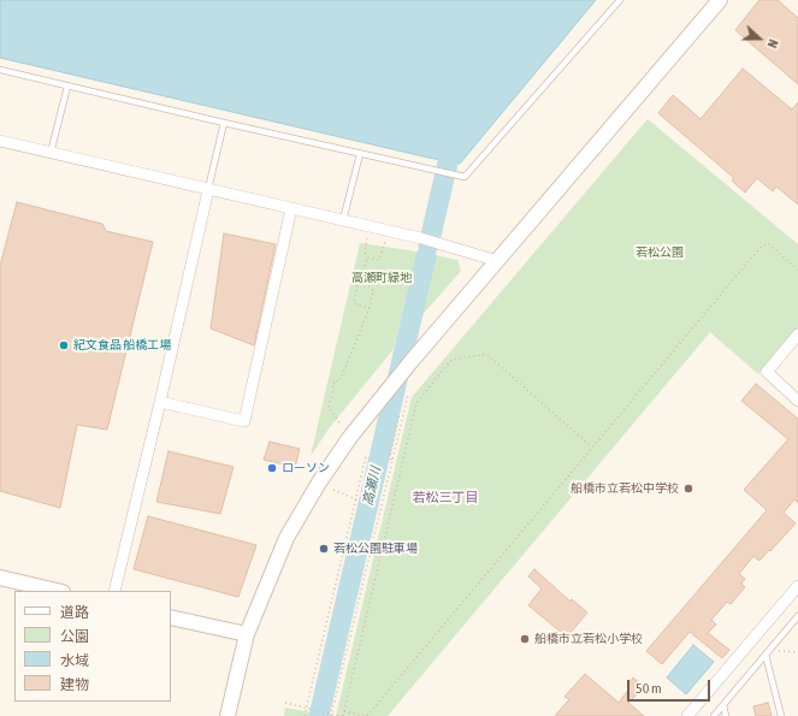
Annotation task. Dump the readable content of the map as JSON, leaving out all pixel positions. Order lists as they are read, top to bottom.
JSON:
{
  "districts": ["若松三丁目"],
  "water": ["高瀬川"],
  "parks": ["若松公園", "高瀬町緑地"],
  "places": [
    "紀文食品 船橋工場",
    "ローソン",
    "船橋市立若松中学校",
    "若松公園駐車場",
    "船橋市立若松小学校"
  ],
  "legend": [
    "道路",
    "公園",
    "水域",
    "建物"
  ],
  "scale_bar": "50 m",
  "north": "right"
}
